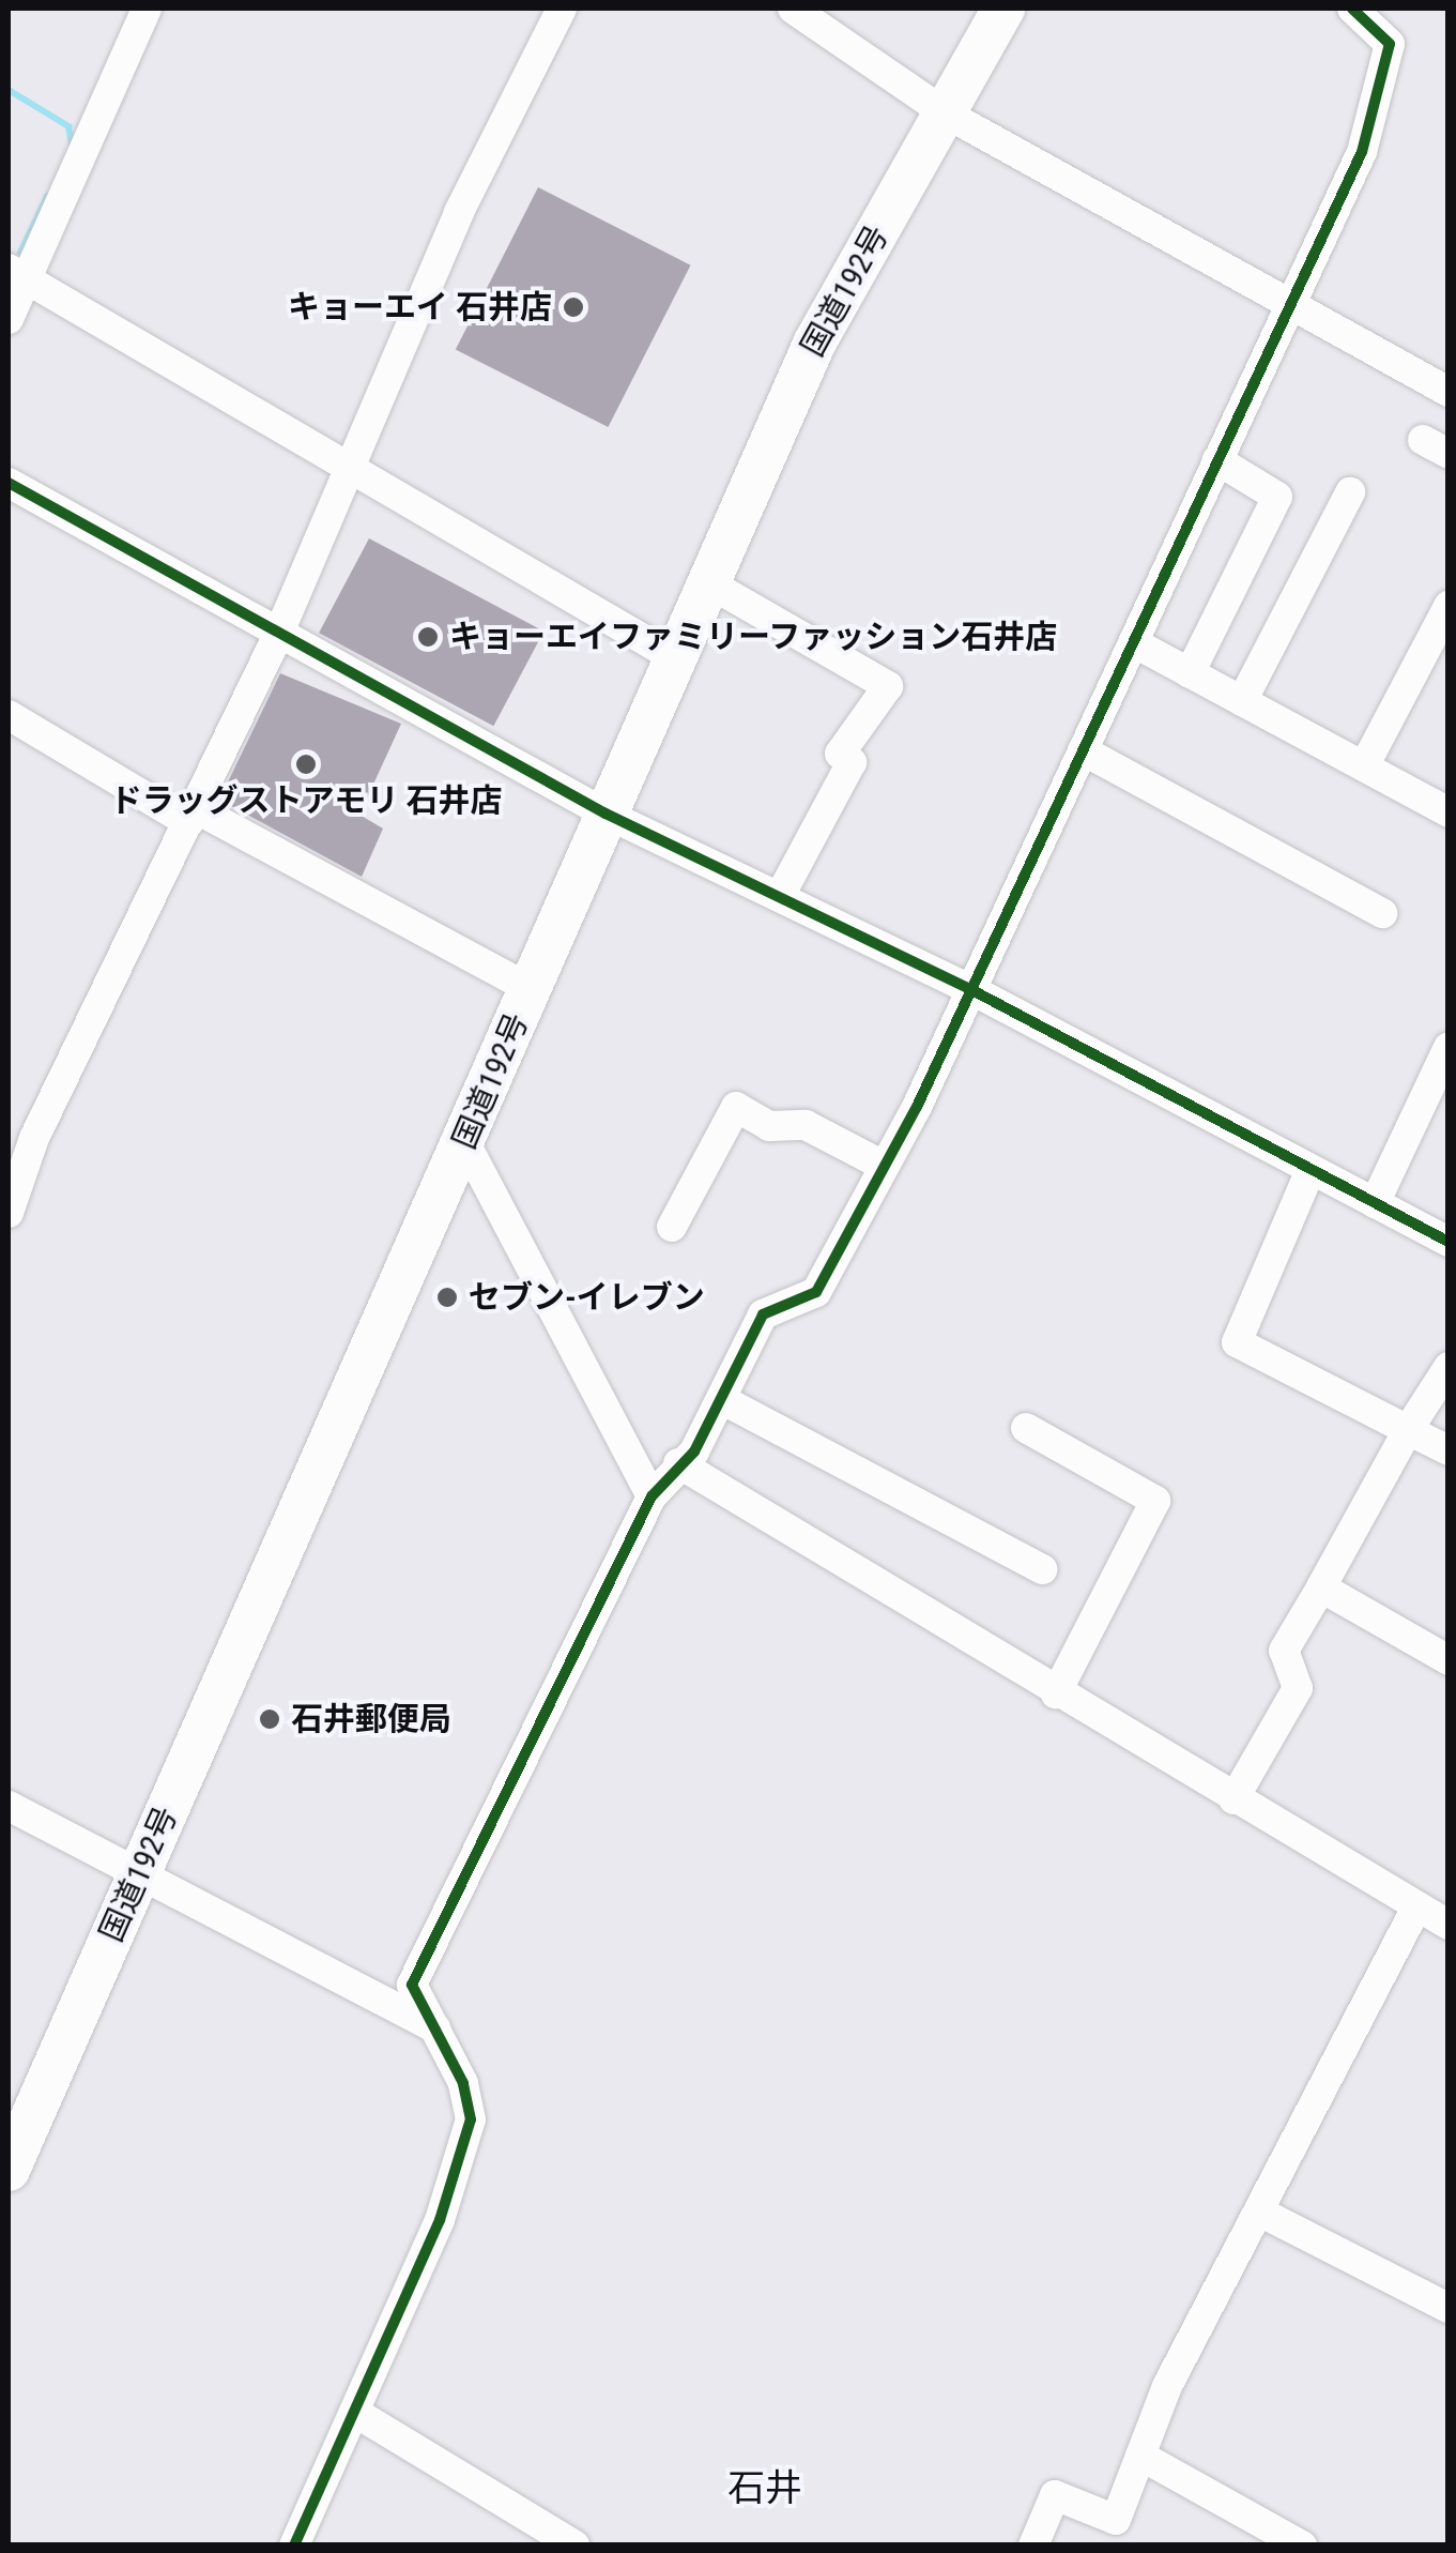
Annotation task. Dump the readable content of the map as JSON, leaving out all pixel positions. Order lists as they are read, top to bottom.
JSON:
{
  "streets": {
    "highway": ["国道192号"]
  },
  "districts": ["石井"],
  "places": [
    "キョーエイ 石井店",
    "キョーエイファミリーファッション石井店",
    "ドラッグストアモリ 石井店",
    "セブン-イレブン",
    "石井郵便局"
  ]
}
